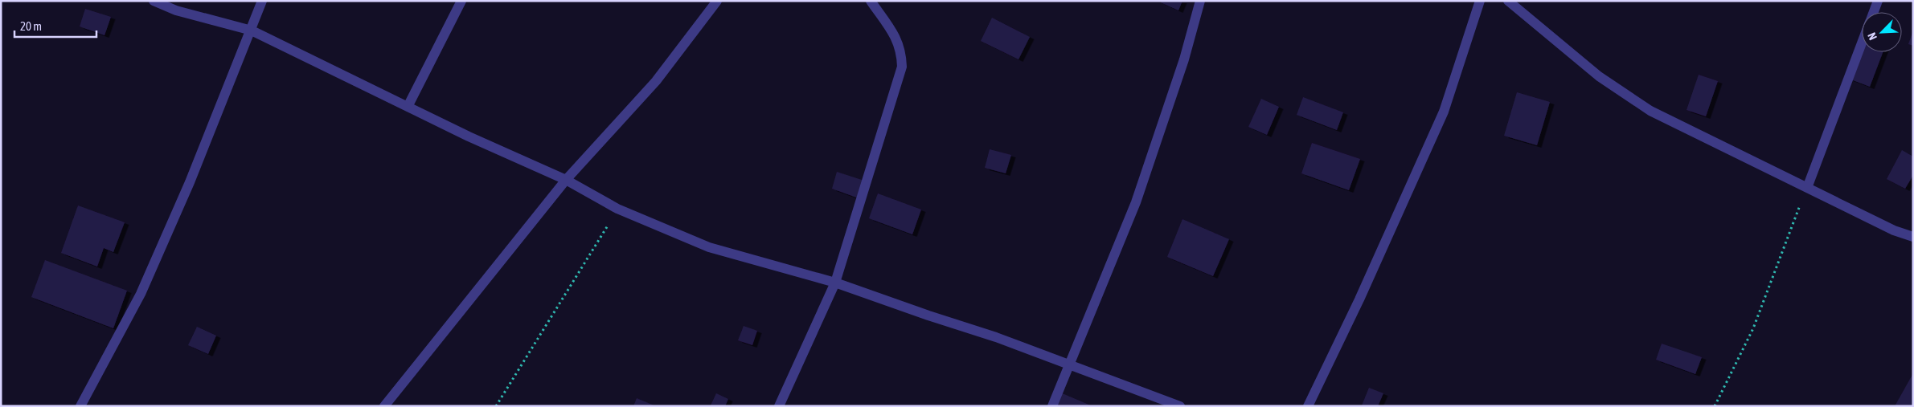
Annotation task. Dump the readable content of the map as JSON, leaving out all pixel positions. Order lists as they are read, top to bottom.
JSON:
{
  "scale_bar": "20 m",
  "north": "bottom left"
}
